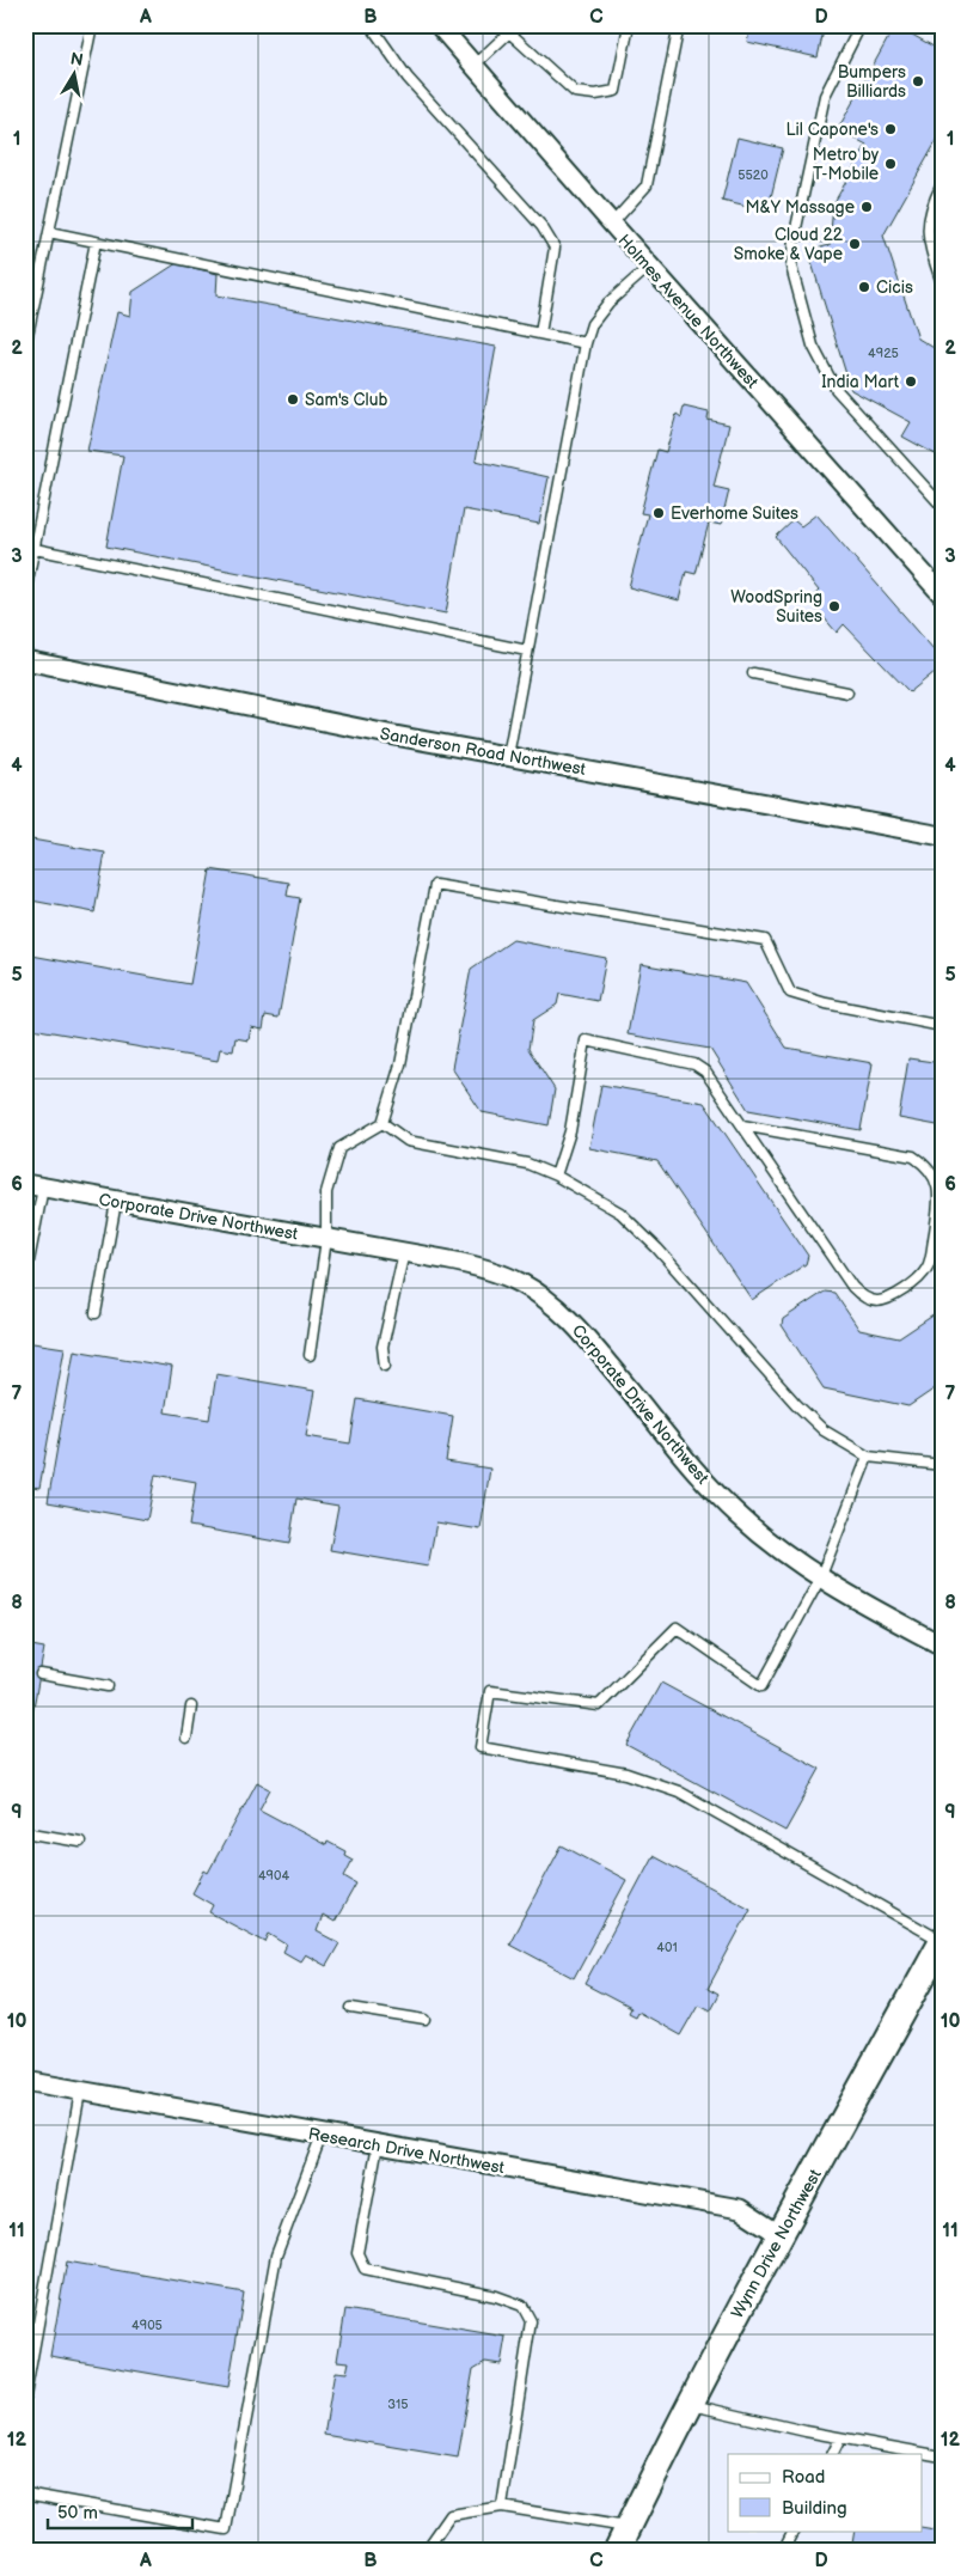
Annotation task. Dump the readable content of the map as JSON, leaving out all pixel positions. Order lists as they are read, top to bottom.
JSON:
{
  "streets": {
    "street": [
      "Holmes Avenue Northwest",
      "Sanderson Road Northwest",
      "Corporate Drive Northwest",
      "Research Drive Northwest",
      "Wynn Drive Northwest"
    ]
  },
  "crossings": [
    ["Research Drive Northwest", "Wynn Drive Northwest"]
  ],
  "places": [
    "Bumpers Billiards",
    "Lil Capone's",
    "Metro by T-Mobile",
    "M&Y Massage",
    "Cloud 22 Smoke & Vape",
    "Cicis",
    "India Mart",
    "Sam's Club",
    "Everhome Suites",
    "WoodSpring Suites"
  ],
  "house_numbers": [
    "5520",
    "4925",
    "4904",
    "401",
    "4905",
    "315"
  ],
  "legend": ["Road", "Building"],
  "scale_bar": "50 m",
  "north": "top",
  "grid": {
    "columns": [
      "A",
      "B",
      "C",
      "D"
    ],
    "rows": [
      "1",
      "2",
      "3",
      "4",
      "5",
      "6",
      "7",
      "8",
      "9",
      "10",
      "11",
      "12"
    ]
  }
}
